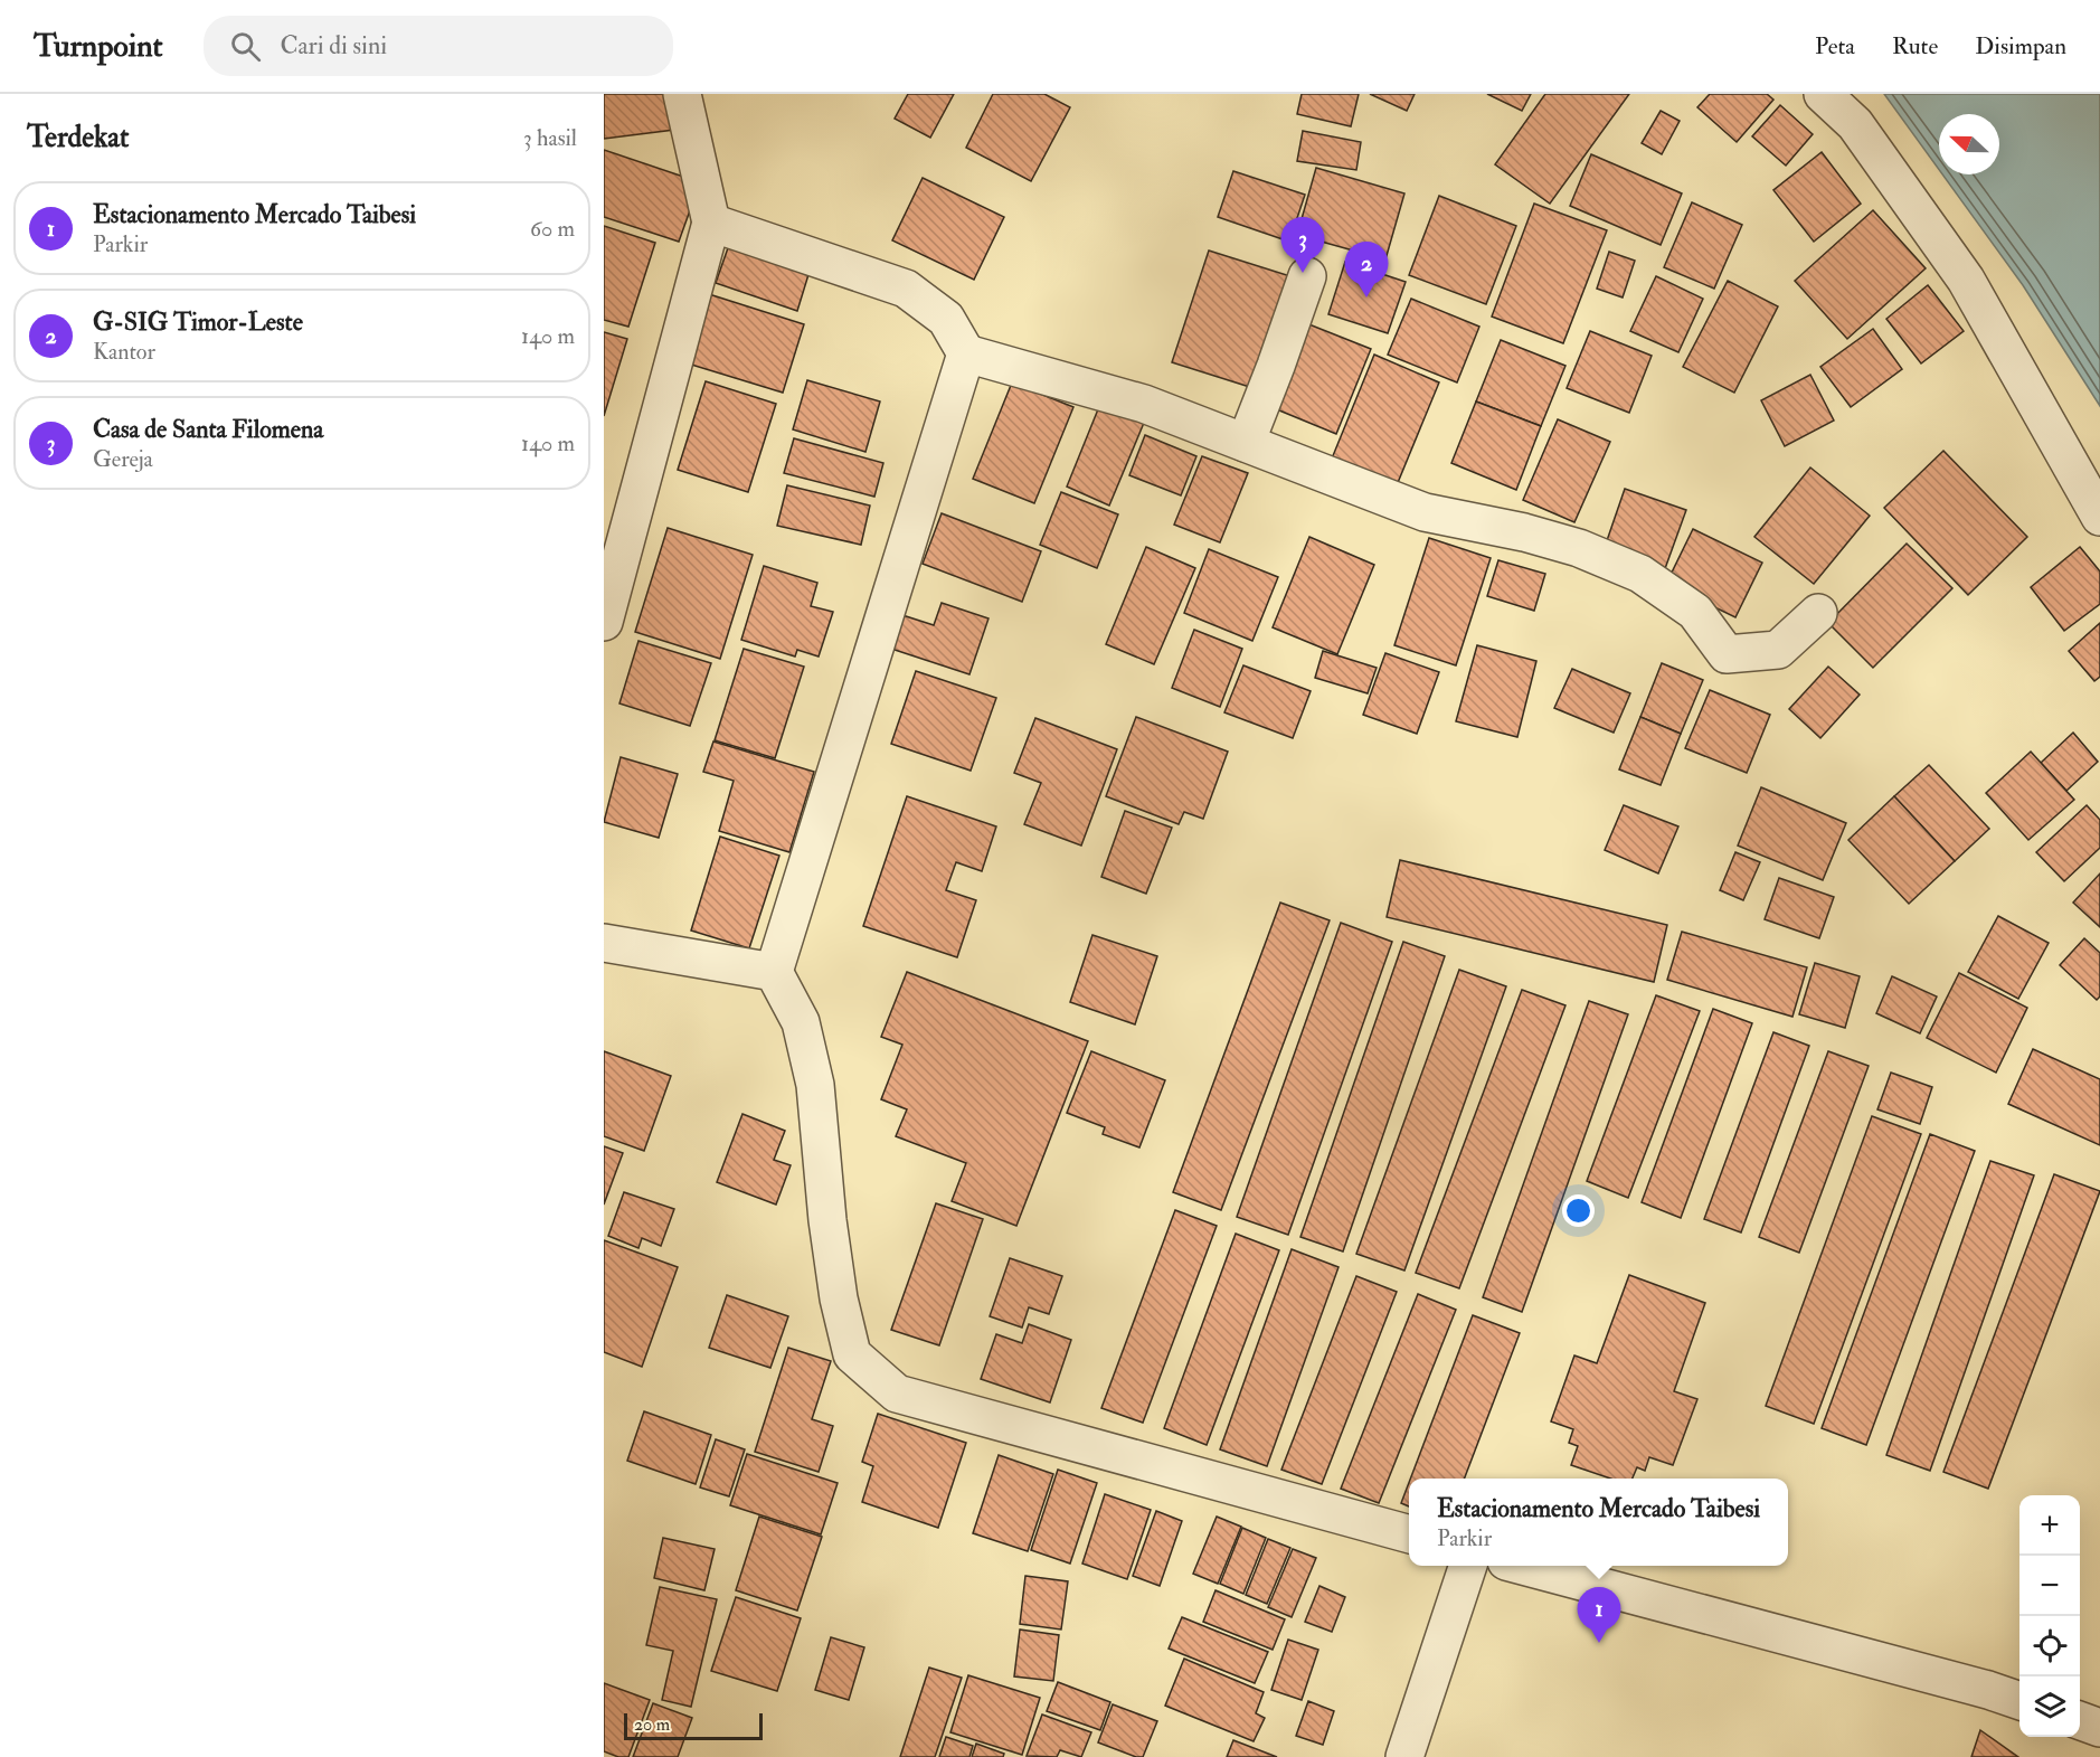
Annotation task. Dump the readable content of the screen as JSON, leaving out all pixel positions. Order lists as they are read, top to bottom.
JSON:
{
  "scale_bar": "20 m",
  "north": "left",
  "page": {
    "header": "Turnpoint",
    "search": "Cari di sini",
    "nav": ["Peta", "Rute", "Disimpan"],
    "heading": ["Terdekat", "3 hasil"],
    "list": [
      {
        "mark": "1",
        "name": "Estacionamento Mercado Taibesi",
        "note": "Parkir",
        "value": "60 m"
      },
      {
        "mark": "2",
        "name": "G-SIG Timor-Leste",
        "note": "Kantor",
        "value": "140 m"
      },
      {
        "mark": "3",
        "name": "Casa de Santa Filomena",
        "note": "Gereja",
        "value": "140 m"
      }
    ],
    "pins": ["3", "2", "1"],
    "popup": ["Estacionamento Mercado Taibesi", "Parkir"],
    "map_buttons": ["+", "−"],
    "scale": "20 m"
  }
}
